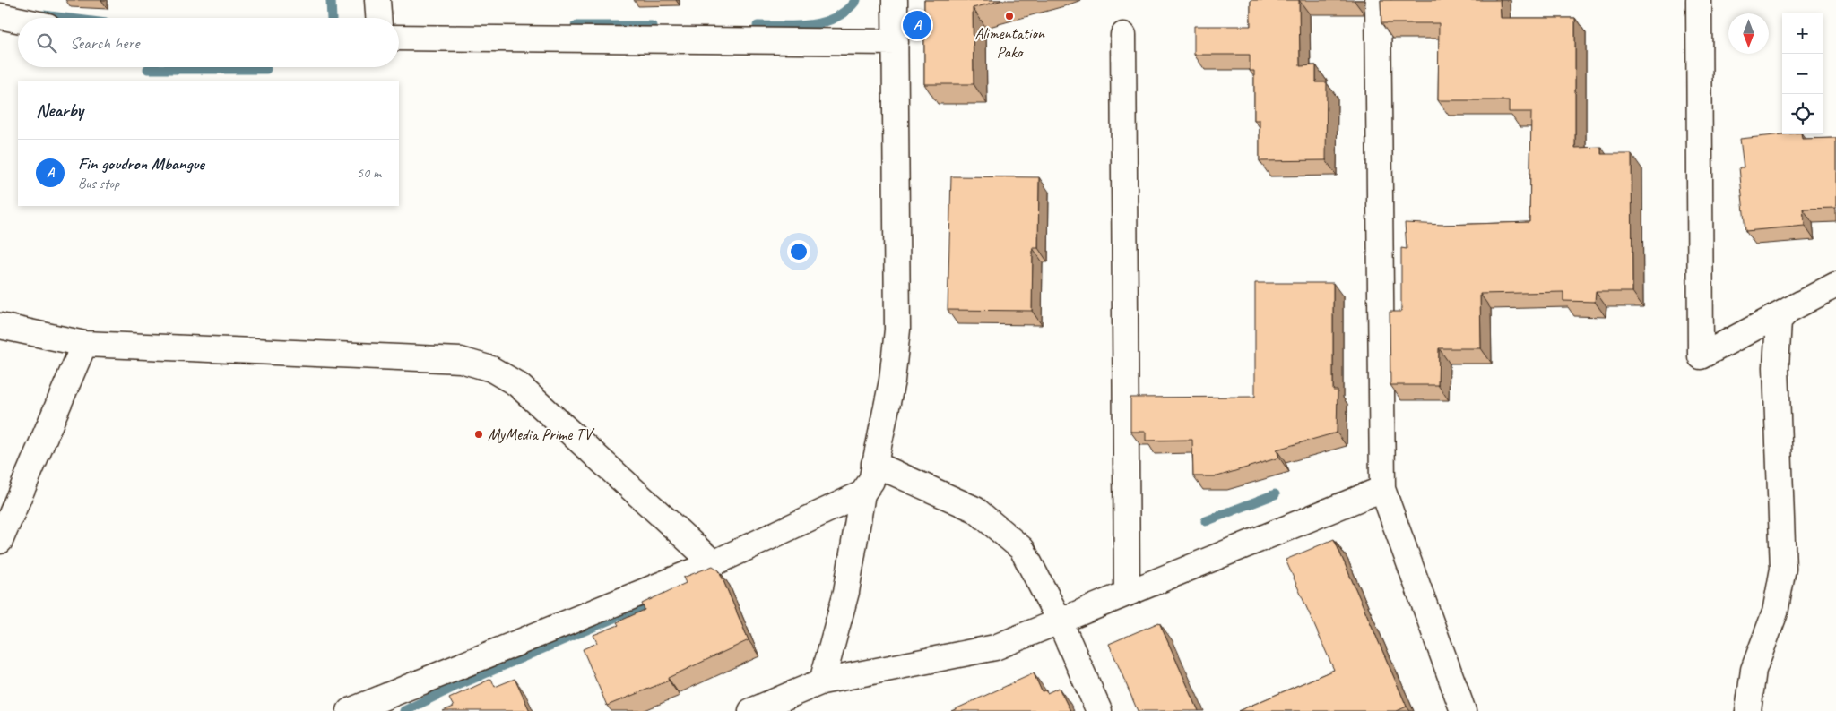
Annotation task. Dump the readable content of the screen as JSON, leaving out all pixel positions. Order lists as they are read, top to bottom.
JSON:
{
  "places": ["Alimentation Pako", "MyMedia Prime TV"],
  "north": "bottom",
  "page": {
    "pins": "A",
    "map_buttons": ["+", "−"],
    "search": "Search here",
    "heading": "Nearby",
    "list": [
      {
        "mark": "A",
        "name": "Fin goudron Mbangue",
        "note": "Bus stop",
        "value": "50 m"
      }
    ]
  }
}
